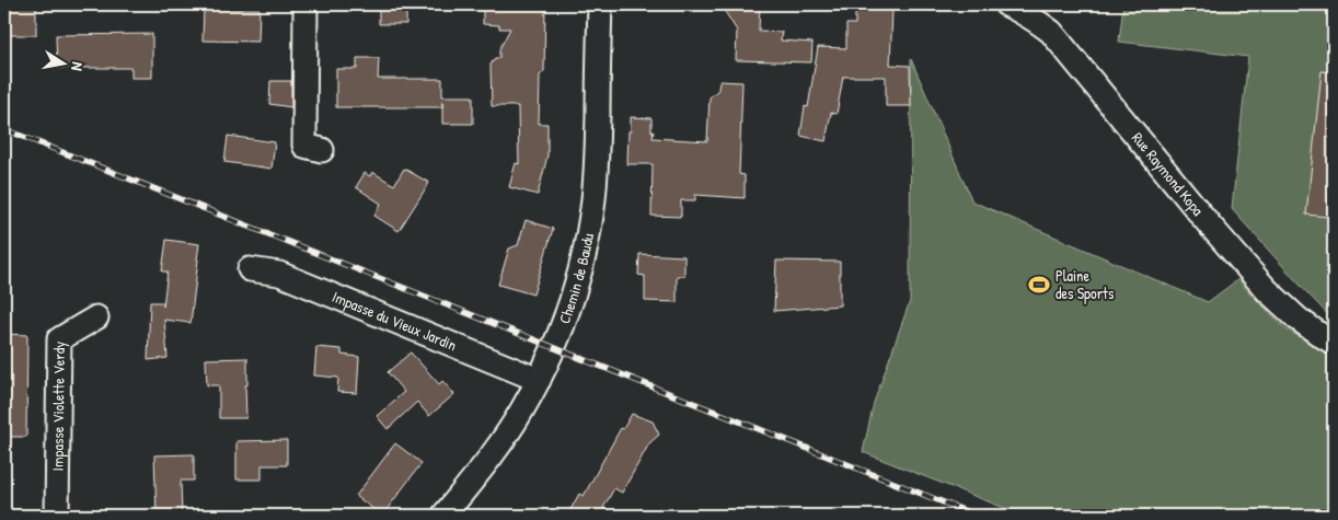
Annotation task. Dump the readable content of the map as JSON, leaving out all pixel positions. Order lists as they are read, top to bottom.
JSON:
{
  "streets": {
    "street": [
      "Rue Raymond Kopa",
      "Chemin de Baudu",
      "Impasse du Vieux Jardin",
      "Impasse Violette Verdy"
    ]
  },
  "crossings": [
    ["Chemin de Baudu", "Impasse du Vieux Jardin"]
  ],
  "places": {
    "sports": ["Plaine des Sports"]
  },
  "north": "right"
}
